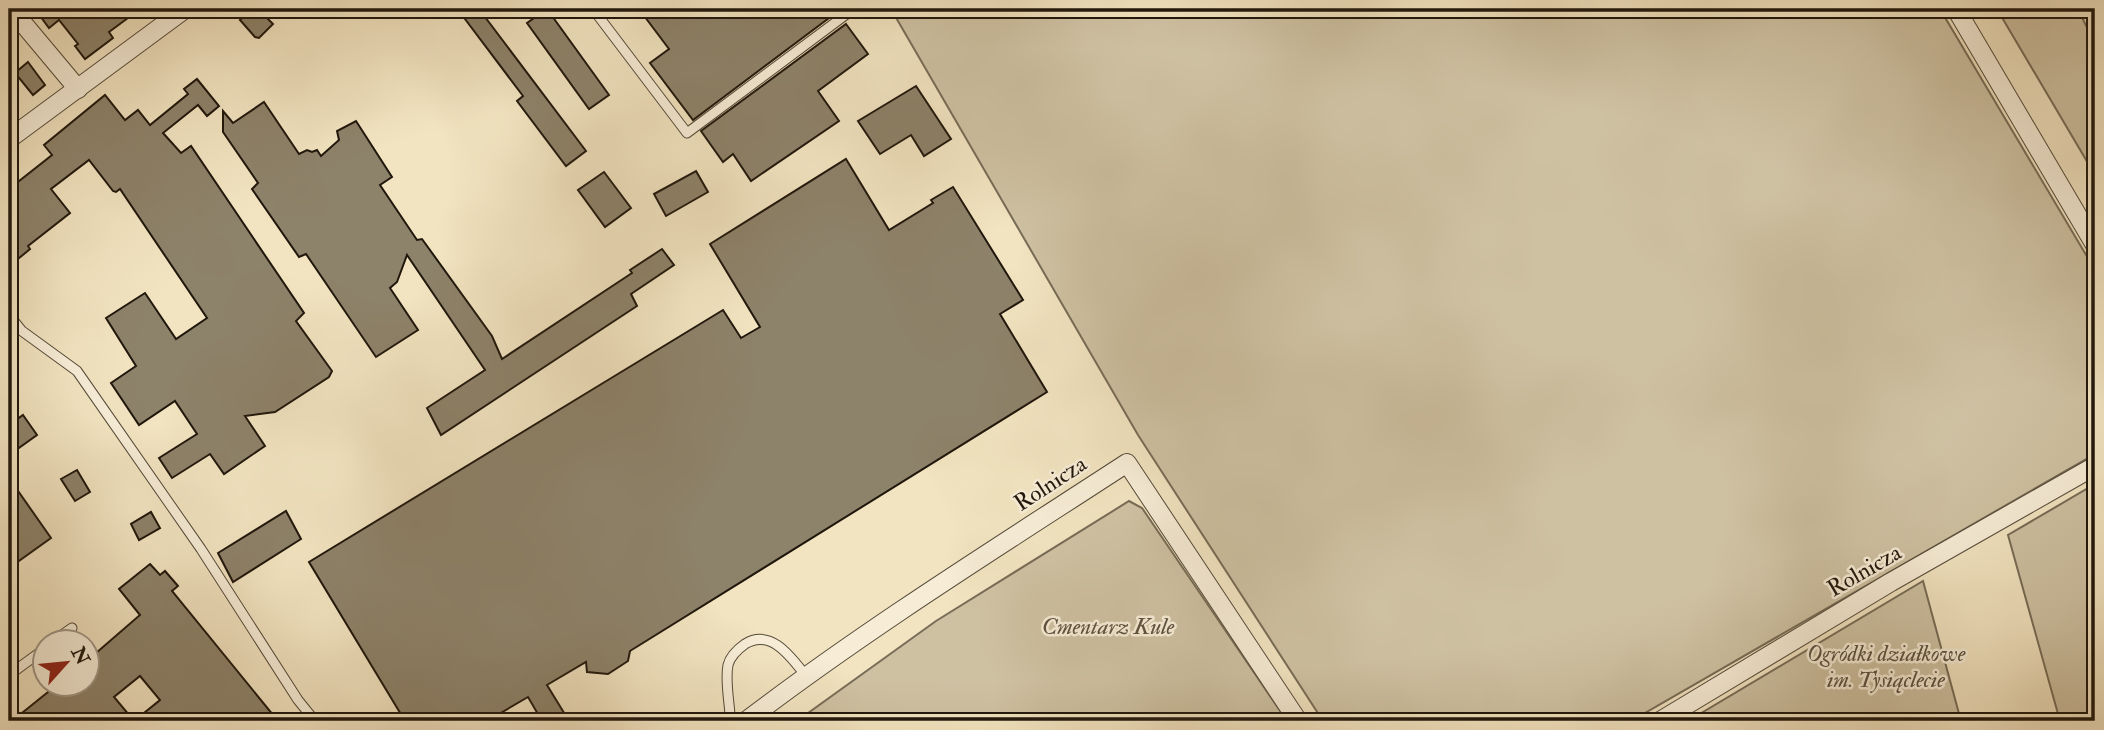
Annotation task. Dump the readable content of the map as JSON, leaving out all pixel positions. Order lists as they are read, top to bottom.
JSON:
{
  "streets": {
    "street": ["Rolnicza"]
  },
  "parks": ["Cmentarz Kule", "Ogródki działkowe im. Tysiąclecie"],
  "north": "top right"
}
